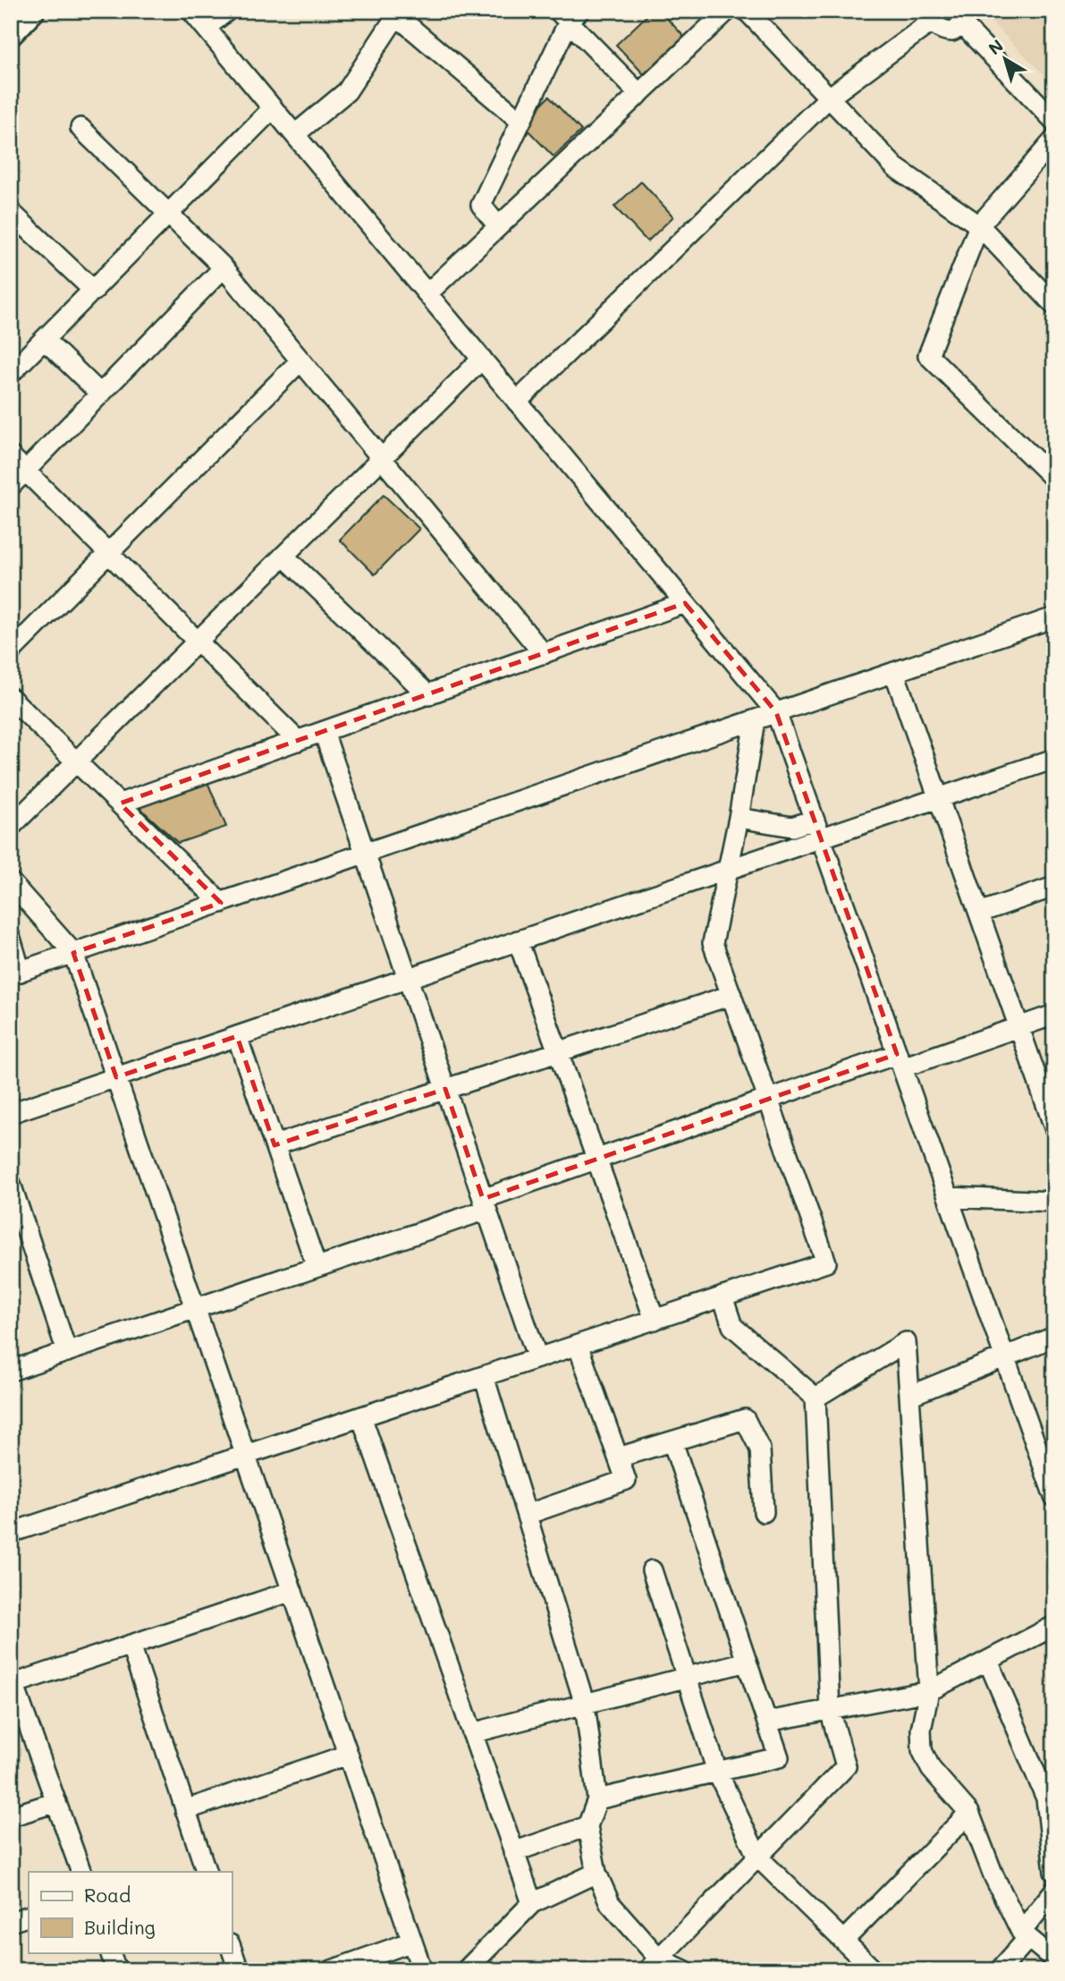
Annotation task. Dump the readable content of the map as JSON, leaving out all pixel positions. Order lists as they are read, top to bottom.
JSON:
{
  "legend": ["Road", "Building"],
  "north": "top left"
}
